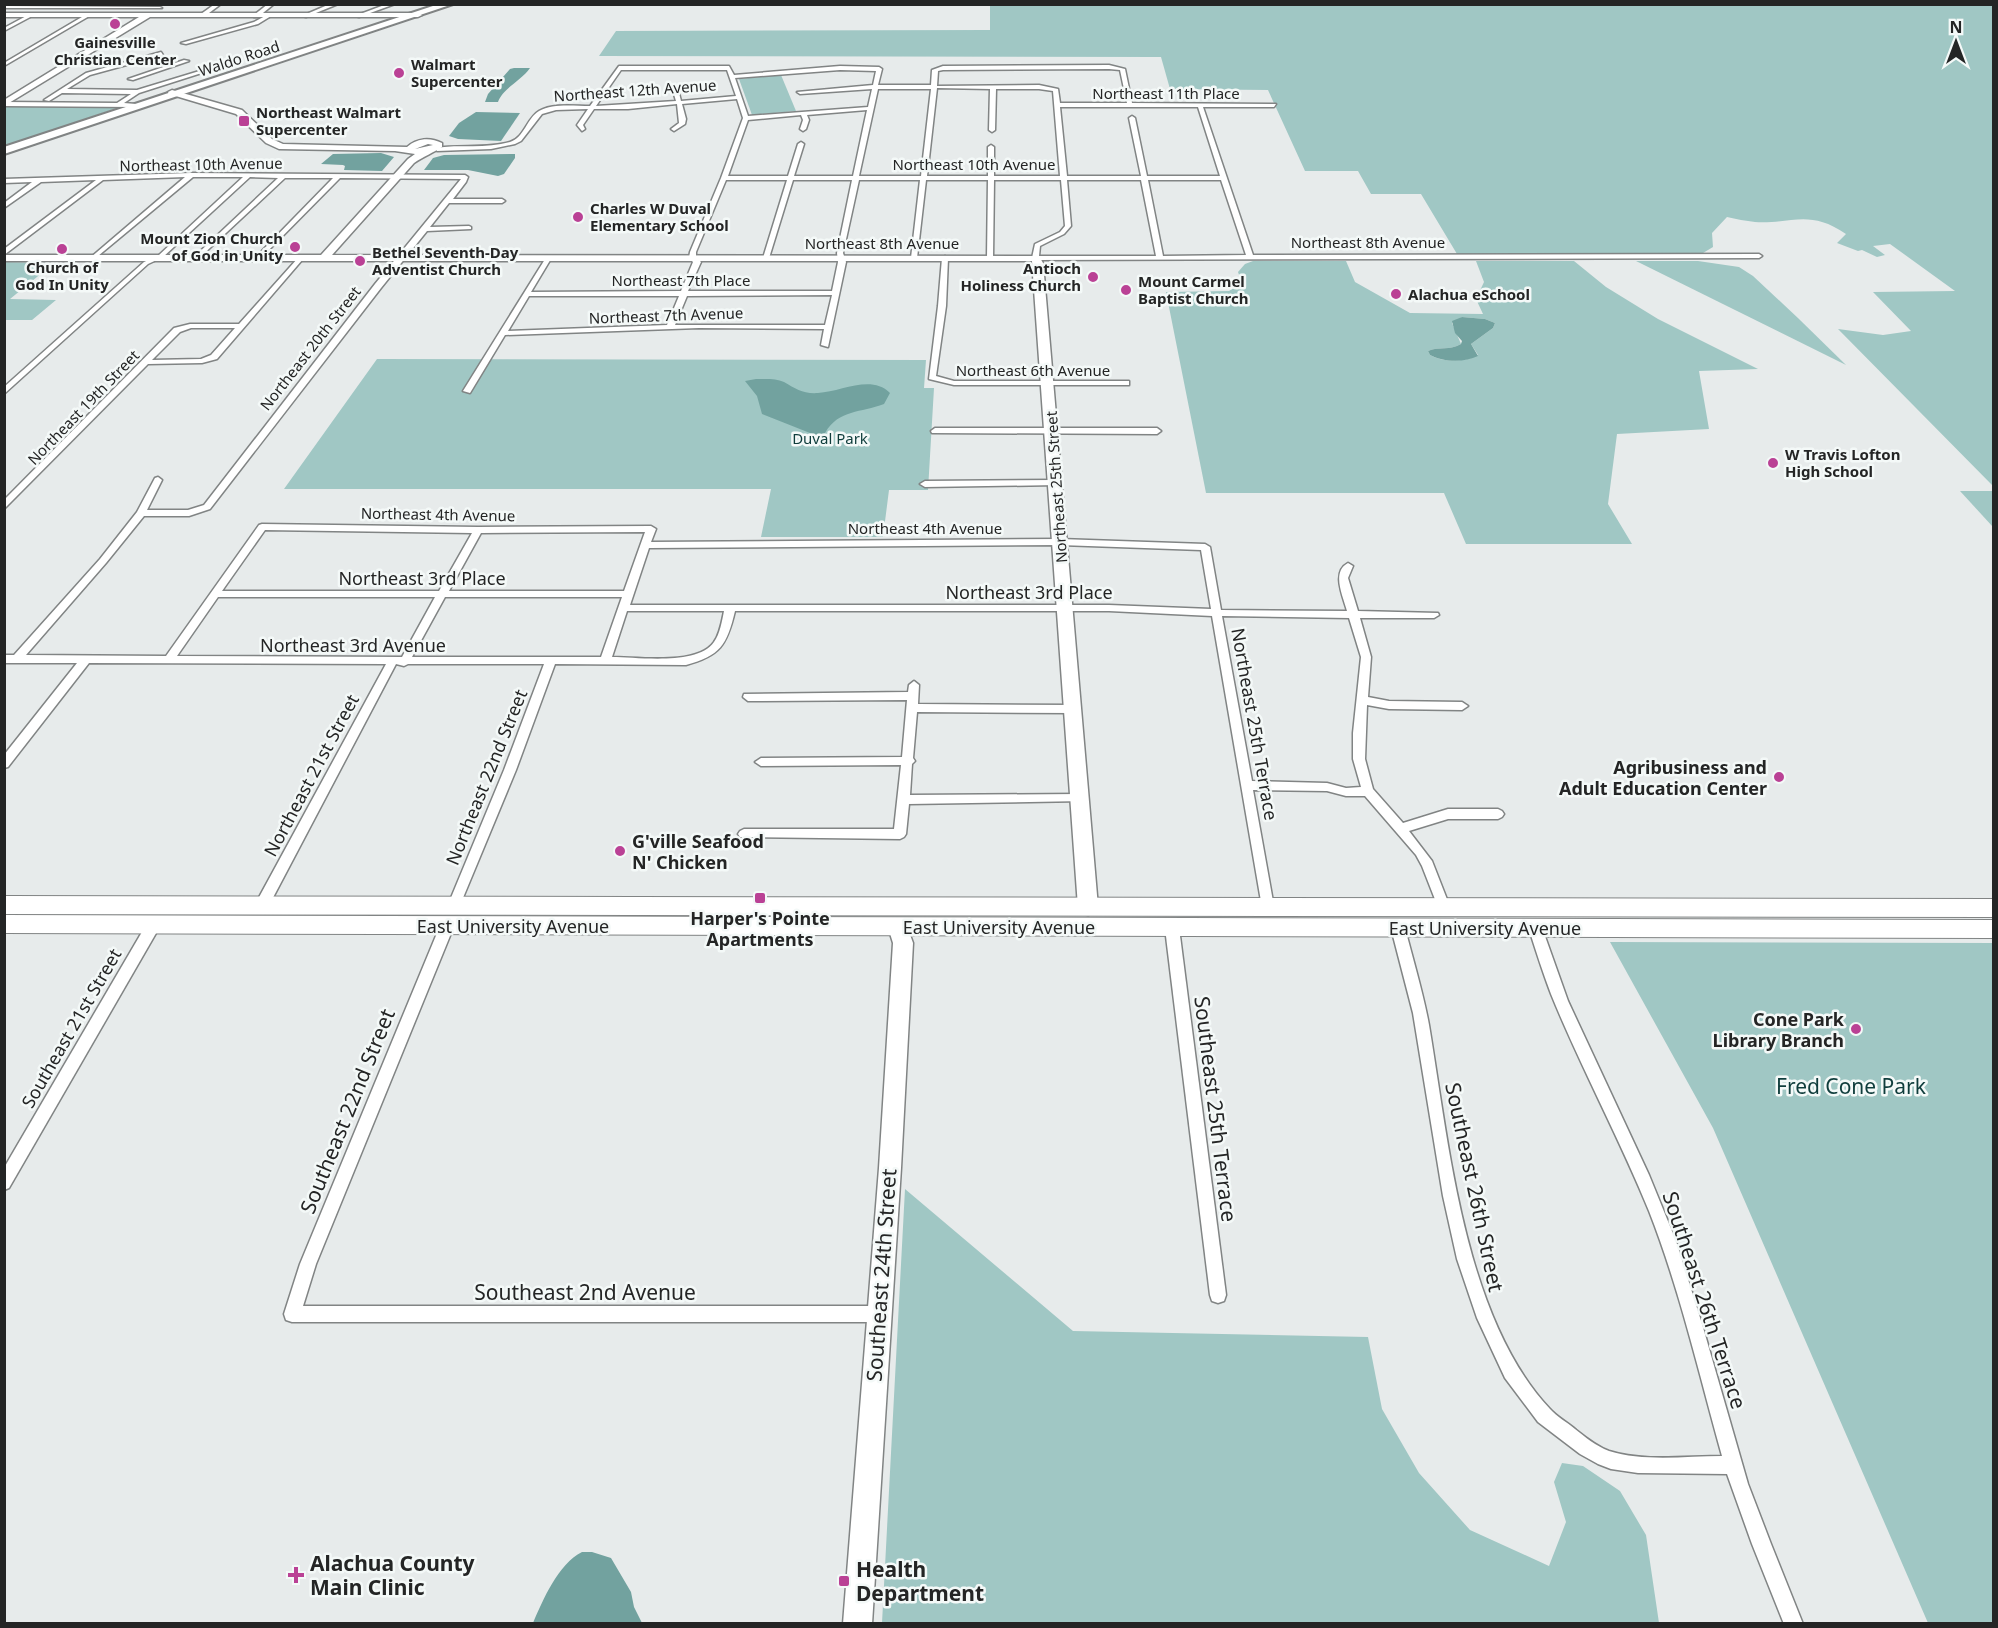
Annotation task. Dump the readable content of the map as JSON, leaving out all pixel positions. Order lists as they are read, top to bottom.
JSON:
{
  "streets": {
    "highway": ["Waldo Road"],
    "main road": ["East University Avenue"],
    "street": [
      "Northeast 12th Avenue",
      "Northeast 11th Place",
      "Northeast 10th Avenue",
      "Northeast 8th Avenue",
      "Northeast 7th Place",
      "Northeast 7th Avenue",
      "Northeast 20th Street",
      "Northeast 6th Avenue",
      "Northeast 19th Street",
      "Northeast 25th Street",
      "Northeast 4th Avenue",
      "Northeast 3rd Place",
      "Northeast 3rd Avenue",
      "Northeast 25th Terrace",
      "Northeast 21st Street",
      "Northeast 22nd Street",
      "Southeast 21st Street",
      "Southeast 25th Terrace",
      "Southeast 22nd Street",
      "Southeast 26th Street",
      "Southeast 24th Street",
      "Southeast 2nd Avenue",
      "Southeast 26th Terrace"
    ]
  },
  "crossings": [
    ["Northeast 10th Avenue", "Northeast 20th Street"],
    ["Northeast 8th Avenue", "Northeast 20th Street"],
    ["Northeast 8th Avenue", "Northeast 6th Avenue"],
    ["Northeast 8th Avenue", "Northeast 25th Street"],
    ["Northeast 6th Avenue", "Northeast 25th Street"],
    ["Northeast 25th Street", "Northeast 4th Avenue"],
    ["Northeast 25th Street", "Northeast 3rd Place"],
    ["Northeast 25th Street", "East University Avenue"],
    ["Northeast 4th Avenue", "Northeast 3rd Place"],
    ["Northeast 4th Avenue", "Northeast 25th Terrace"],
    ["Northeast 4th Avenue", "Northeast 21st Street"],
    ["Northeast 3rd Place", "Northeast 3rd Avenue"],
    ["Northeast 3rd Place", "Northeast 25th Terrace"],
    ["Northeast 3rd Place", "Northeast 21st Street"],
    ["Northeast 3rd Avenue", "Northeast 21st Street"],
    ["Northeast 3rd Avenue", "Northeast 22nd Street"],
    ["Northeast 25th Terrace", "East University Avenue"],
    ["Northeast 21st Street", "East University Avenue"],
    ["Northeast 22nd Street", "East University Avenue"],
    ["East University Avenue", "Southeast 21st Street"],
    ["East University Avenue", "Southeast 25th Terrace"],
    ["East University Avenue", "Southeast 22nd Street"],
    ["East University Avenue", "Southeast 26th Street"],
    ["East University Avenue", "Southeast 24th Street"],
    ["East University Avenue", "Southeast 26th Terrace"],
    ["Southeast 22nd Street", "Southeast 2nd Avenue"],
    ["Southeast 26th Street", "Southeast 26th Terrace"],
    ["Southeast 24th Street", "Southeast 2nd Avenue"]
  ],
  "parks": ["Duval Park", "Fred Cone Park"],
  "places": {
    "other": [
      "Gainesville Christian Center",
      "Walmart Supercenter",
      "Charles W Duval Elementary School",
      "Mount Zion Church of God in Unity",
      "Church of God In Unity",
      "Bethel Seventh-Day Adventist Church",
      "Antioch Holiness Church",
      "Mount Carmel Baptist Church",
      "Alachua eSchool",
      "W Travis Lofton High School",
      "Agribusiness and Adult Education Center",
      "G'ville Seafood N' Chicken",
      "Cone Park Library Branch"
    ],
    "transit": ["Northeast Walmart Supercenter", "Harper's Pointe Apartments", "Health Department"],
    "health": ["Alachua County Main Clinic"]
  },
  "north": "top"
}
